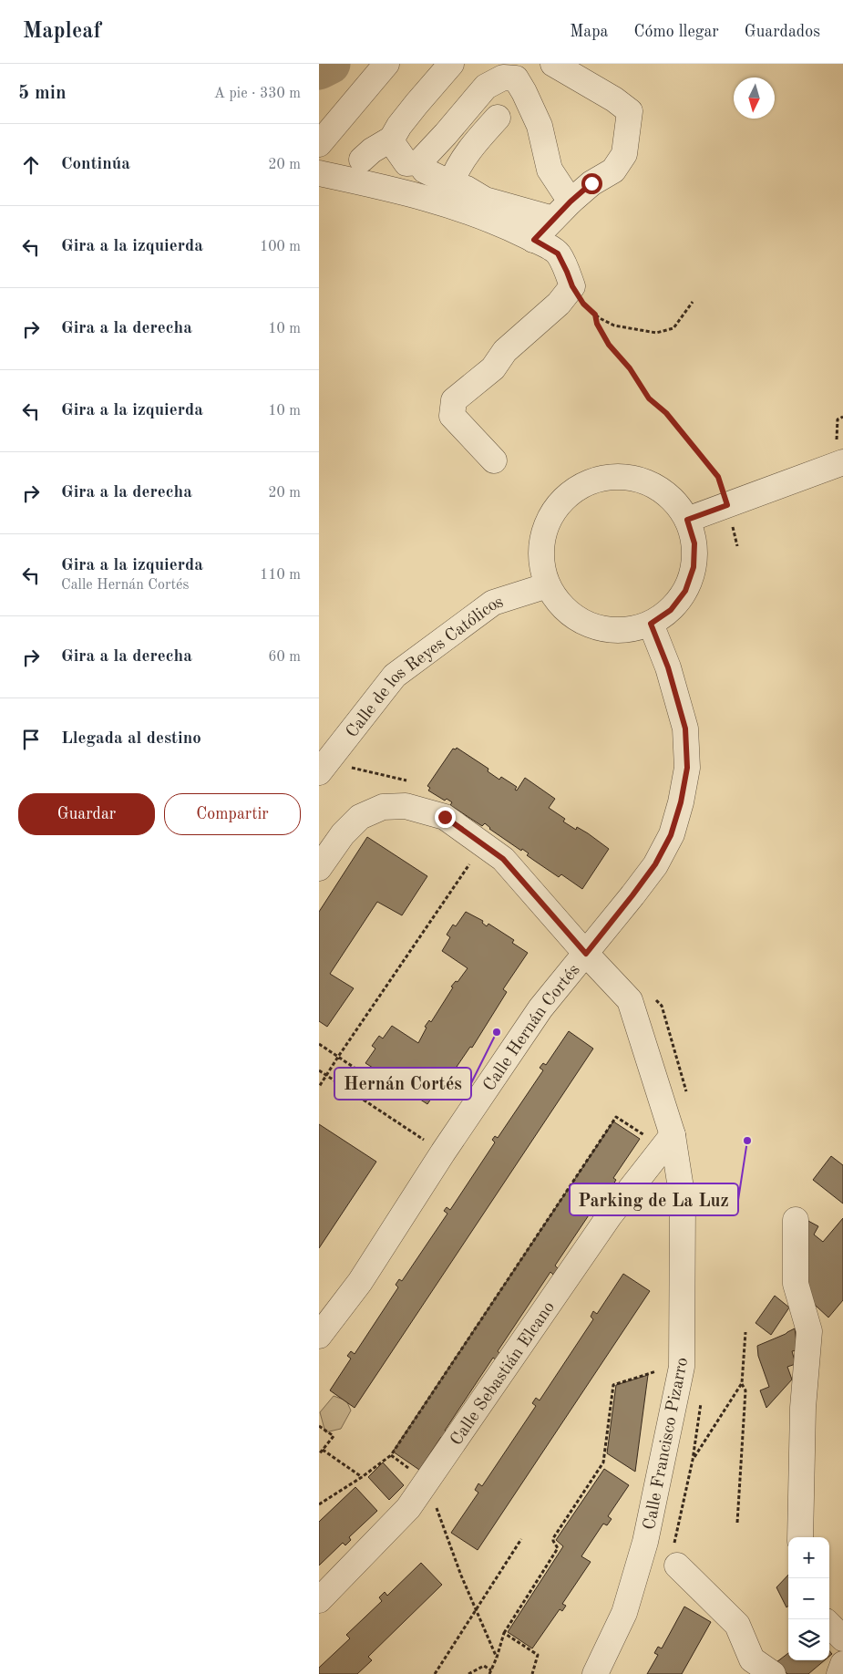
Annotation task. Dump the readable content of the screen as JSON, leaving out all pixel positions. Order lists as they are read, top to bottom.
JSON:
{
  "streets": {
    "street": [
      "Calle de los Reyes Católicos",
      "Calle Hernán Cortés",
      "Calle Sebastián Elcano",
      "Calle Francisco Pizarro"
    ]
  },
  "crossings": [
    ["Calle de los Reyes Católicos", "Calle Hernán Cortés"],
    ["Calle Hernán Cortés", "Calle Francisco Pizarro"],
    ["Calle Sebastián Elcano", "Calle Francisco Pizarro"]
  ],
  "places": ["Hernán Cortés", "Parking de La Luz"],
  "north": "bottom",
  "page": {
    "header": "Mapleaf",
    "nav": ["Mapa", "Cómo llegar", "Guardados"],
    "heading": ["5 min", "A pie · 330 m"],
    "list": [
      ["Continúa", "20 m"],
      ["Gira a la izquierda", "100 m"],
      ["Gira a la derecha", "10 m"],
      ["Gira a la izquierda", "10 m"],
      ["Gira a la derecha", "20 m"],
      ["Gira a la izquierda", "Calle Hernán Cortés", "110 m"],
      ["Gira a la derecha", "60 m"],
      "Llegada al destino"
    ],
    "buttons": ["Guardar", "Compartir"],
    "map_buttons": ["+", "−"]
  }
}
